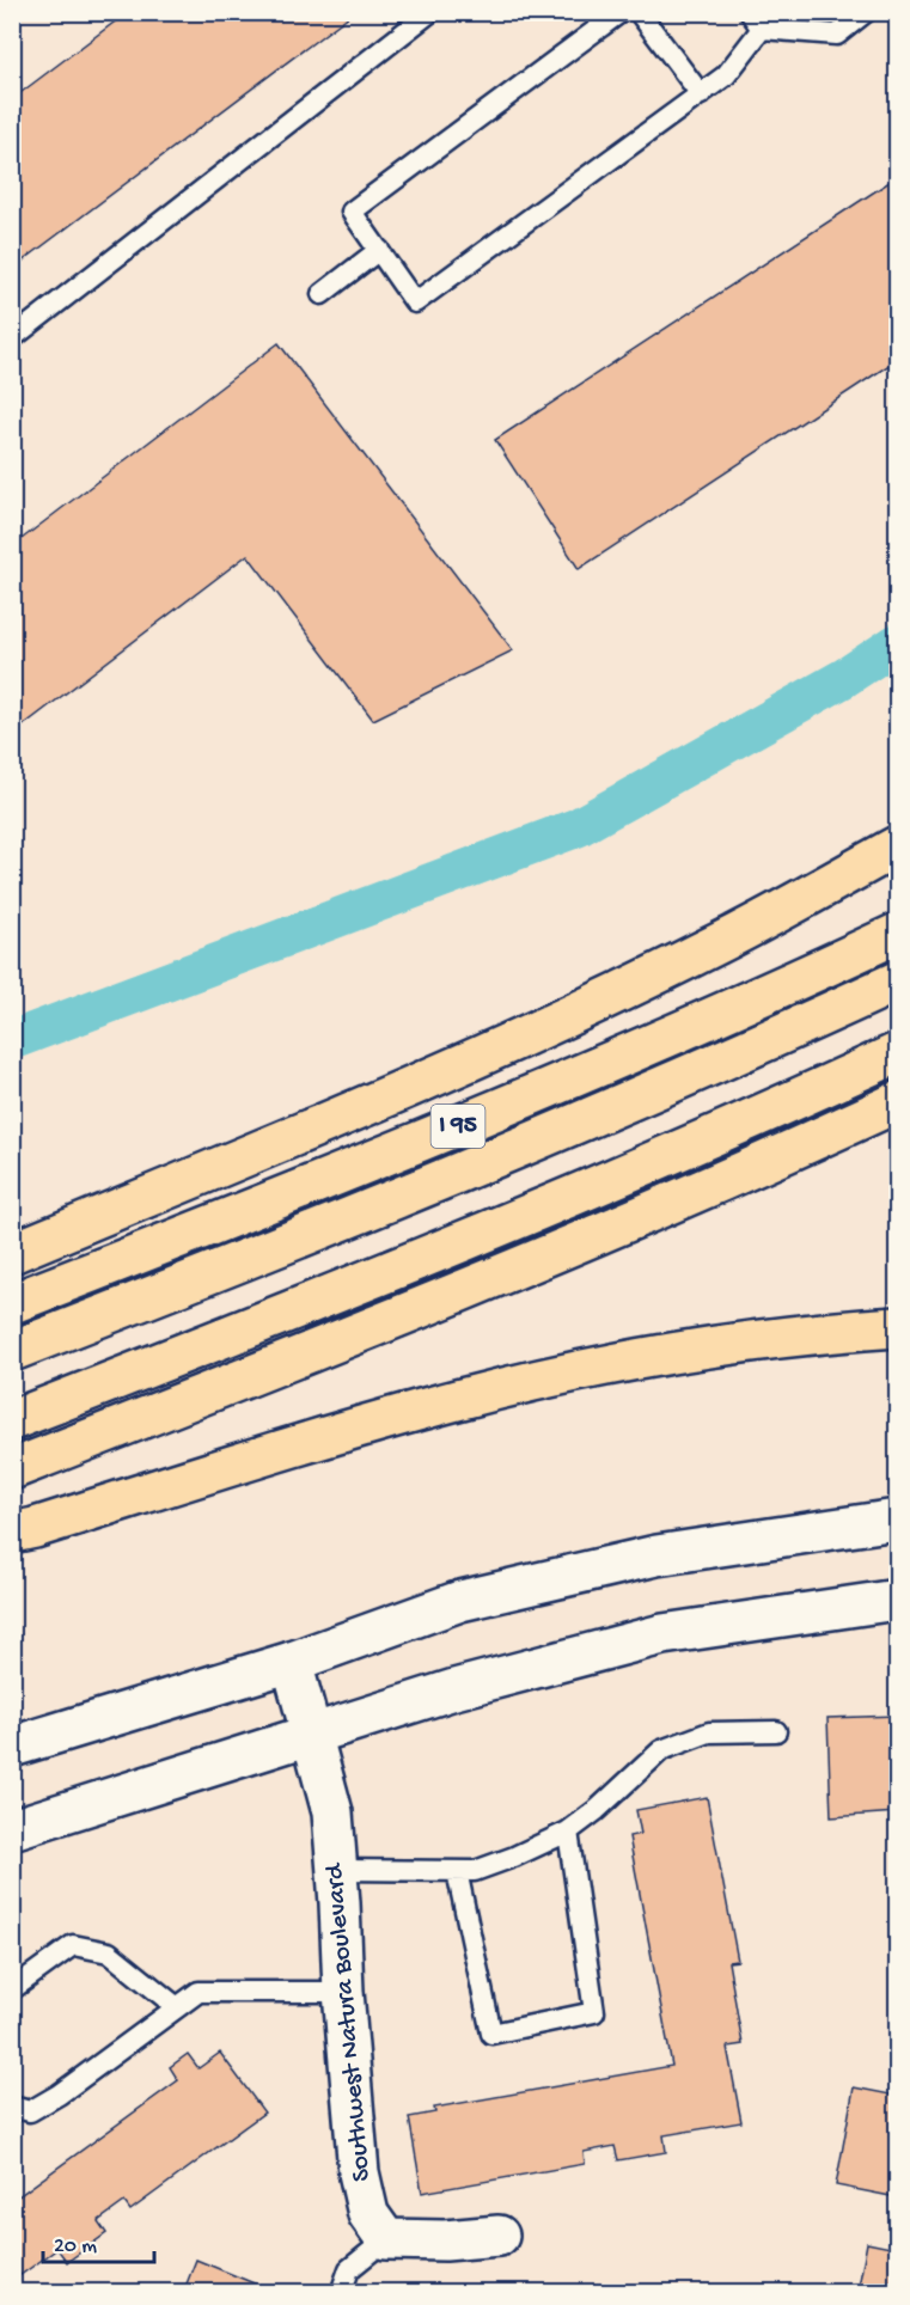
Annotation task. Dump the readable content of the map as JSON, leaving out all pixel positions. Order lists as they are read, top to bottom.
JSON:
{
  "streets": {
    "highway": ["I 95"],
    "street": ["Southwest Natura Boulevard"]
  },
  "scale_bar": "20 m"
}
